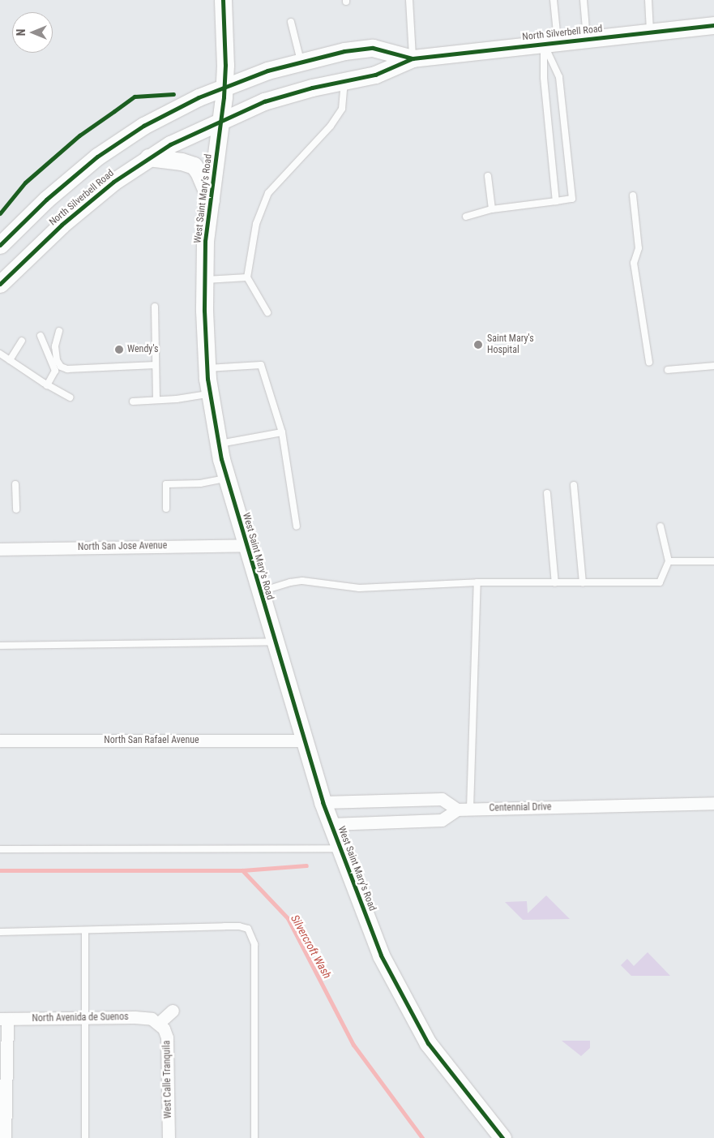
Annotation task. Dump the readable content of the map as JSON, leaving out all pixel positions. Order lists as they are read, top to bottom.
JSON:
{
  "streets": {
    "main road": ["North Silverbell Road", "West Saint Mary's Road"],
    "street": [
      "North San Jose Avenue",
      "North San Rafael Avenue",
      "Centennial Drive",
      "North Avenida de Suenos",
      "West Calle Tranquila"
    ]
  },
  "crossings": [
    ["North Silverbell Road", "West Saint Mary's Road"],
    ["West Saint Mary's Road", "North San Jose Avenue"],
    ["West Saint Mary's Road", "North San Rafael Avenue"],
    ["West Saint Mary's Road", "Centennial Drive"],
    ["North Avenida de Suenos", "West Calle Tranquila"]
  ],
  "water": ["Silvercroft Wash"],
  "places": ["Saint Mary's Hospital", "Wendy's"],
  "north": "left"
}
